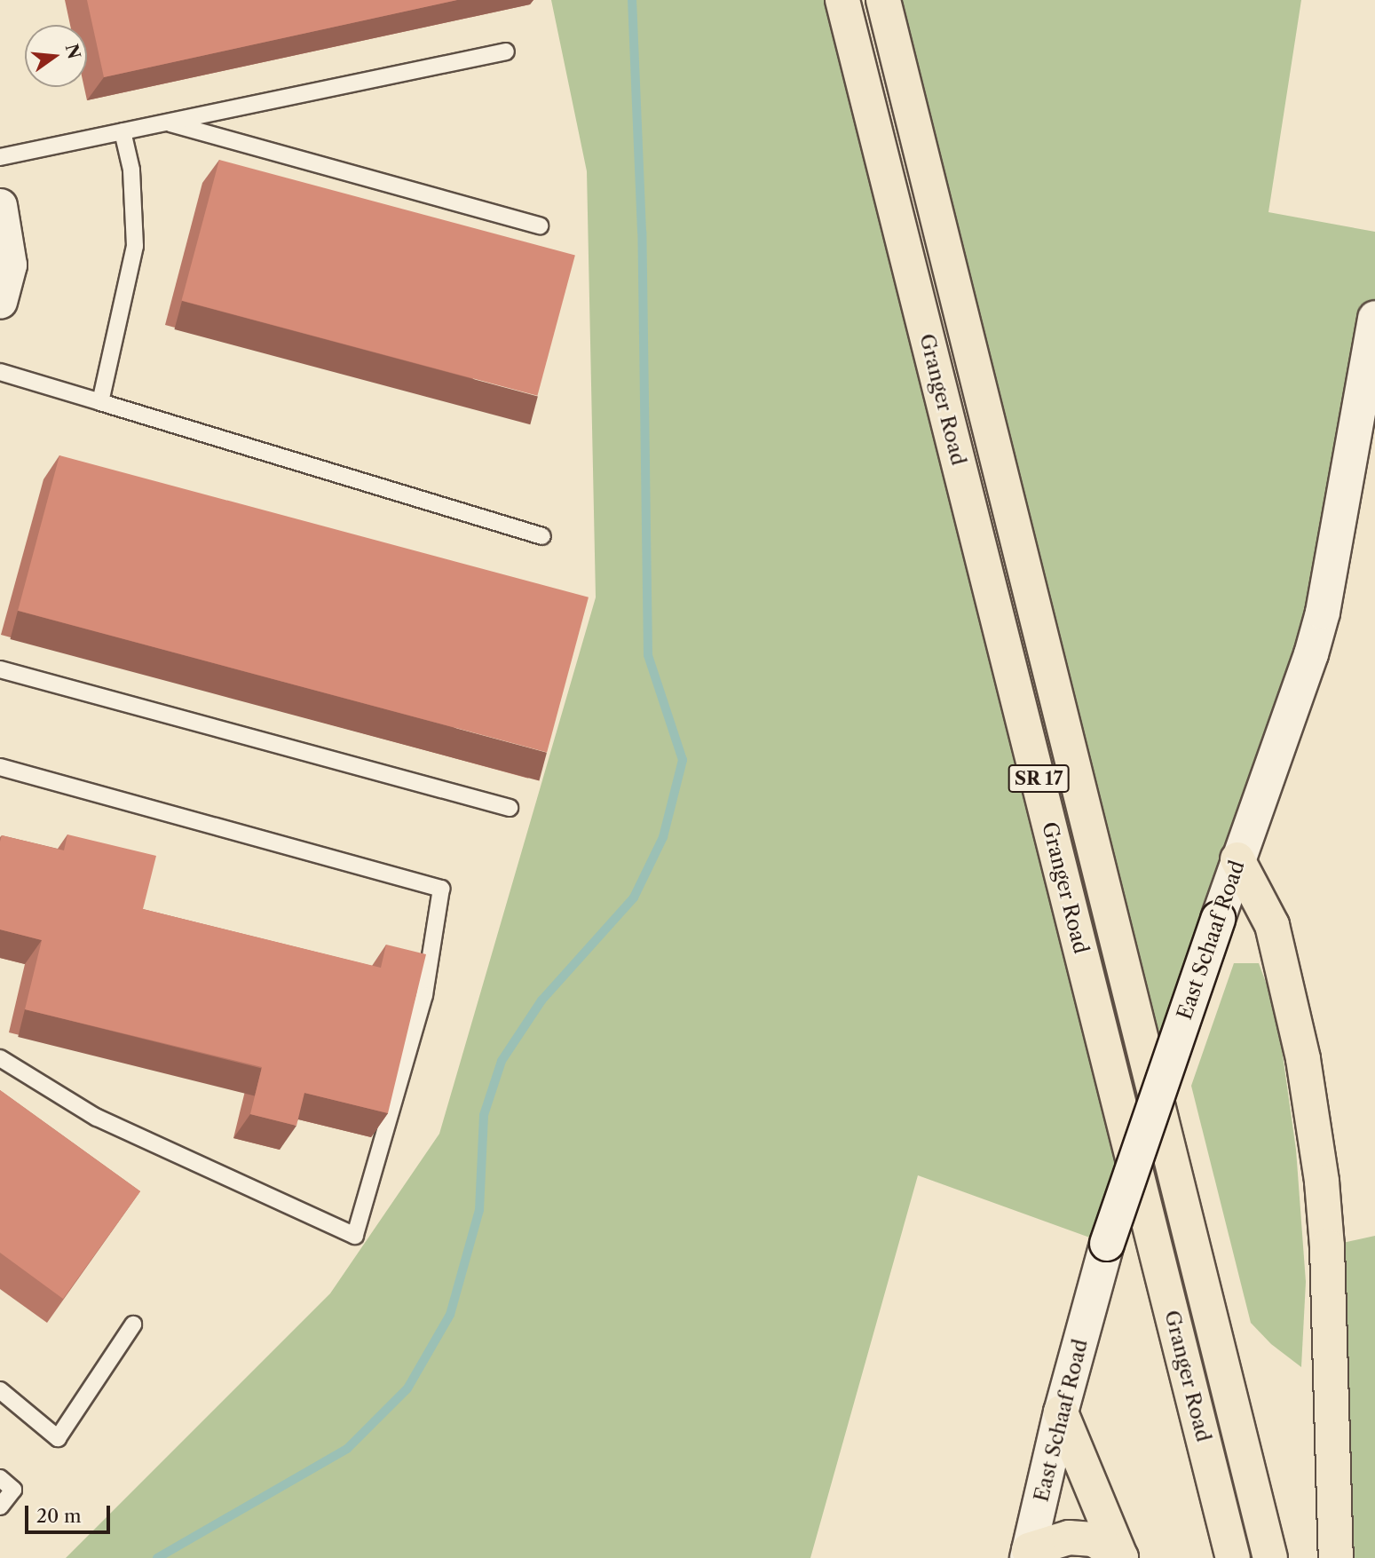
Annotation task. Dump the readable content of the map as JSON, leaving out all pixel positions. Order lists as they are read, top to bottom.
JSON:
{
  "streets": {
    "main road": ["Granger Road", "SR 17"],
    "street": ["East Schaaf Road"]
  },
  "scale_bar": "20 m",
  "north": "right"
}
